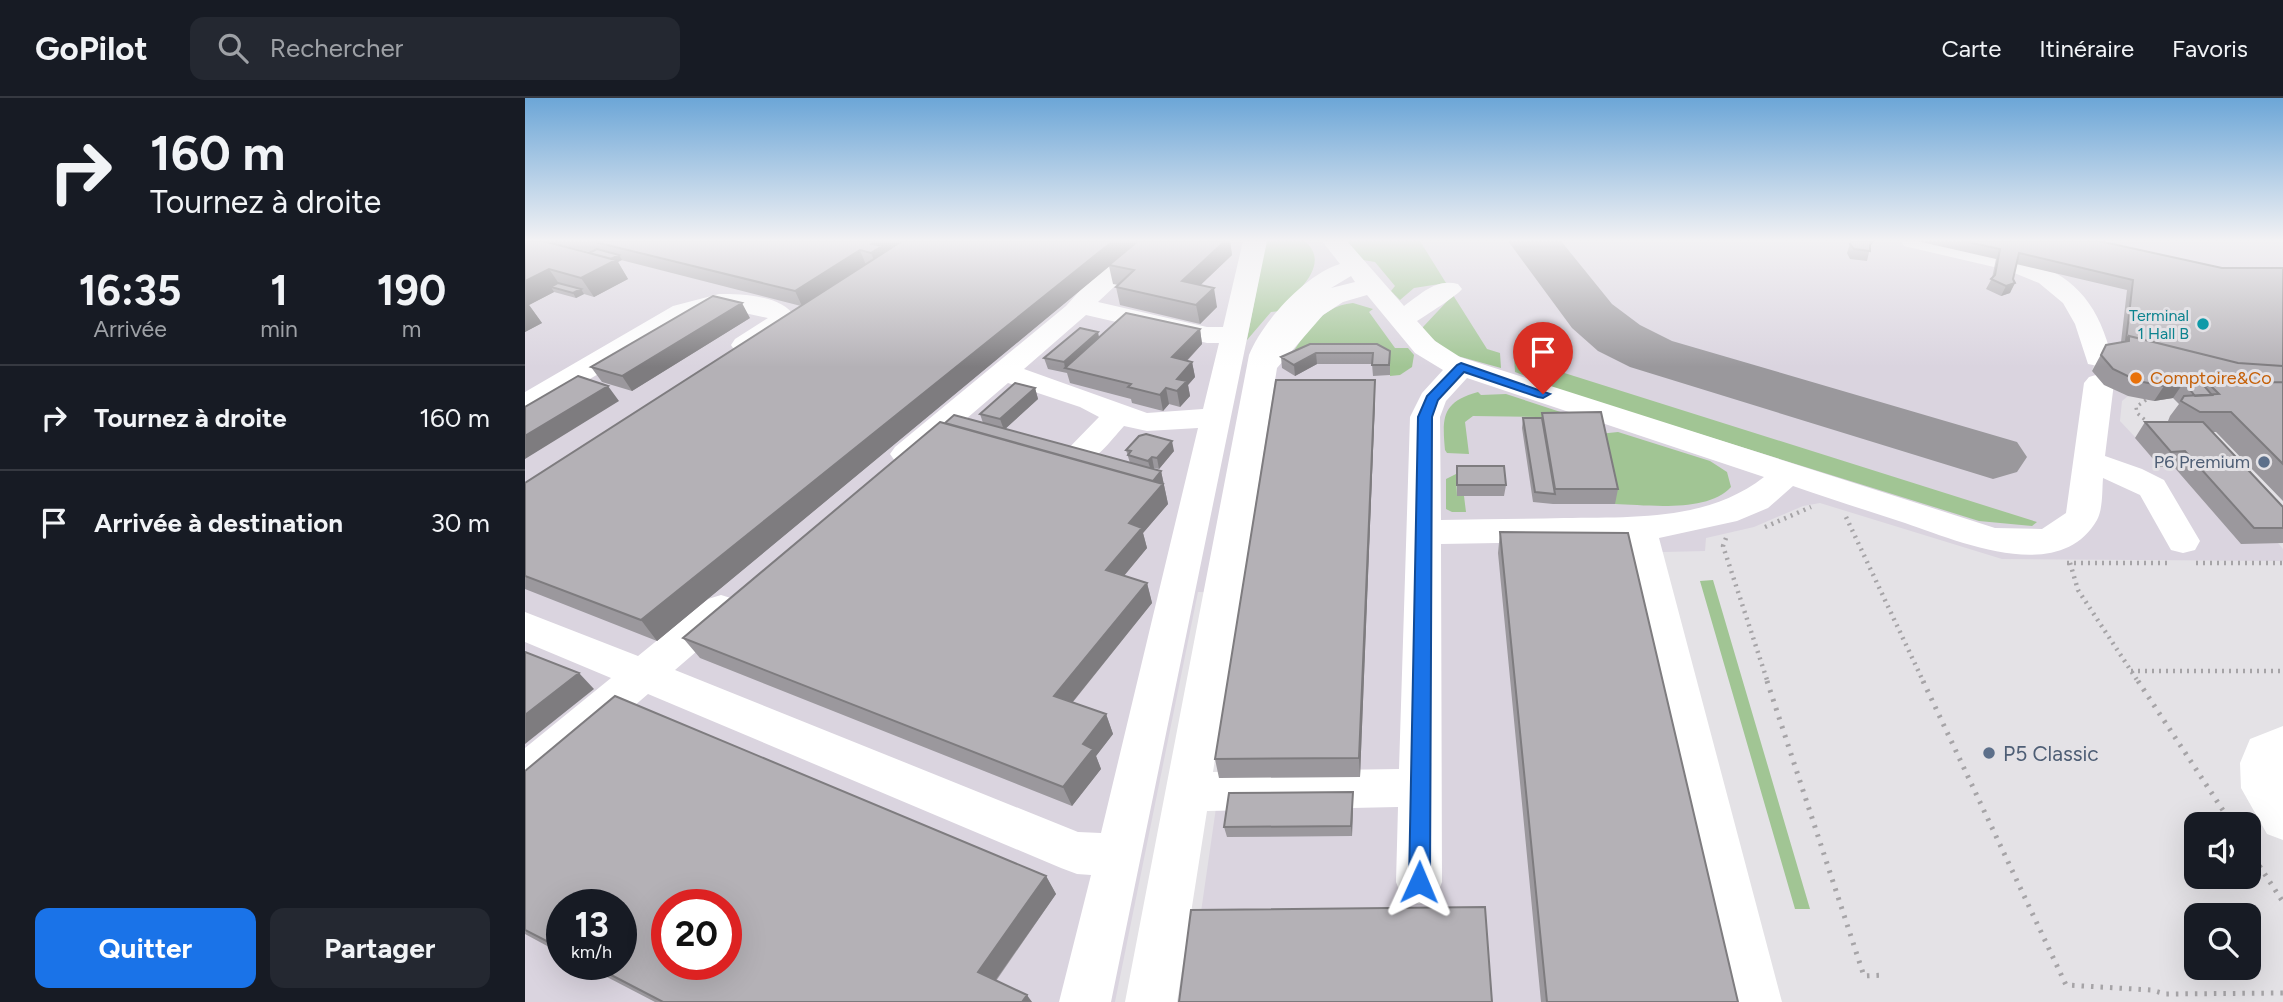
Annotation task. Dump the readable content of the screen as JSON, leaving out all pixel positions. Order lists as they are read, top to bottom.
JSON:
{
  "places": [
    "Terminal 1 Hall B",
    "Comptoire&Co",
    "P6 Premium",
    "P5 Classic"
  ],
  "page": {
    "header": "GoPilot",
    "search": "Rechercher",
    "nav": ["Carte", "Itinéraire", "Favoris"],
    "turn": ["160 m", "Tournez à droite"],
    "eta": [
      "16:35",
      "Arrivée",
      "1",
      "min",
      "190",
      "m"
    ],
    "list": [
      {
        "name": "Tournez à droite",
        "value": "160 m"
      },
      {
        "name": "Arrivée à destination",
        "value": "30 m"
      }
    ],
    "speed": "13 km/h",
    "limit": "20",
    "buttons": ["Quitter", "Partager"]
  }
}
